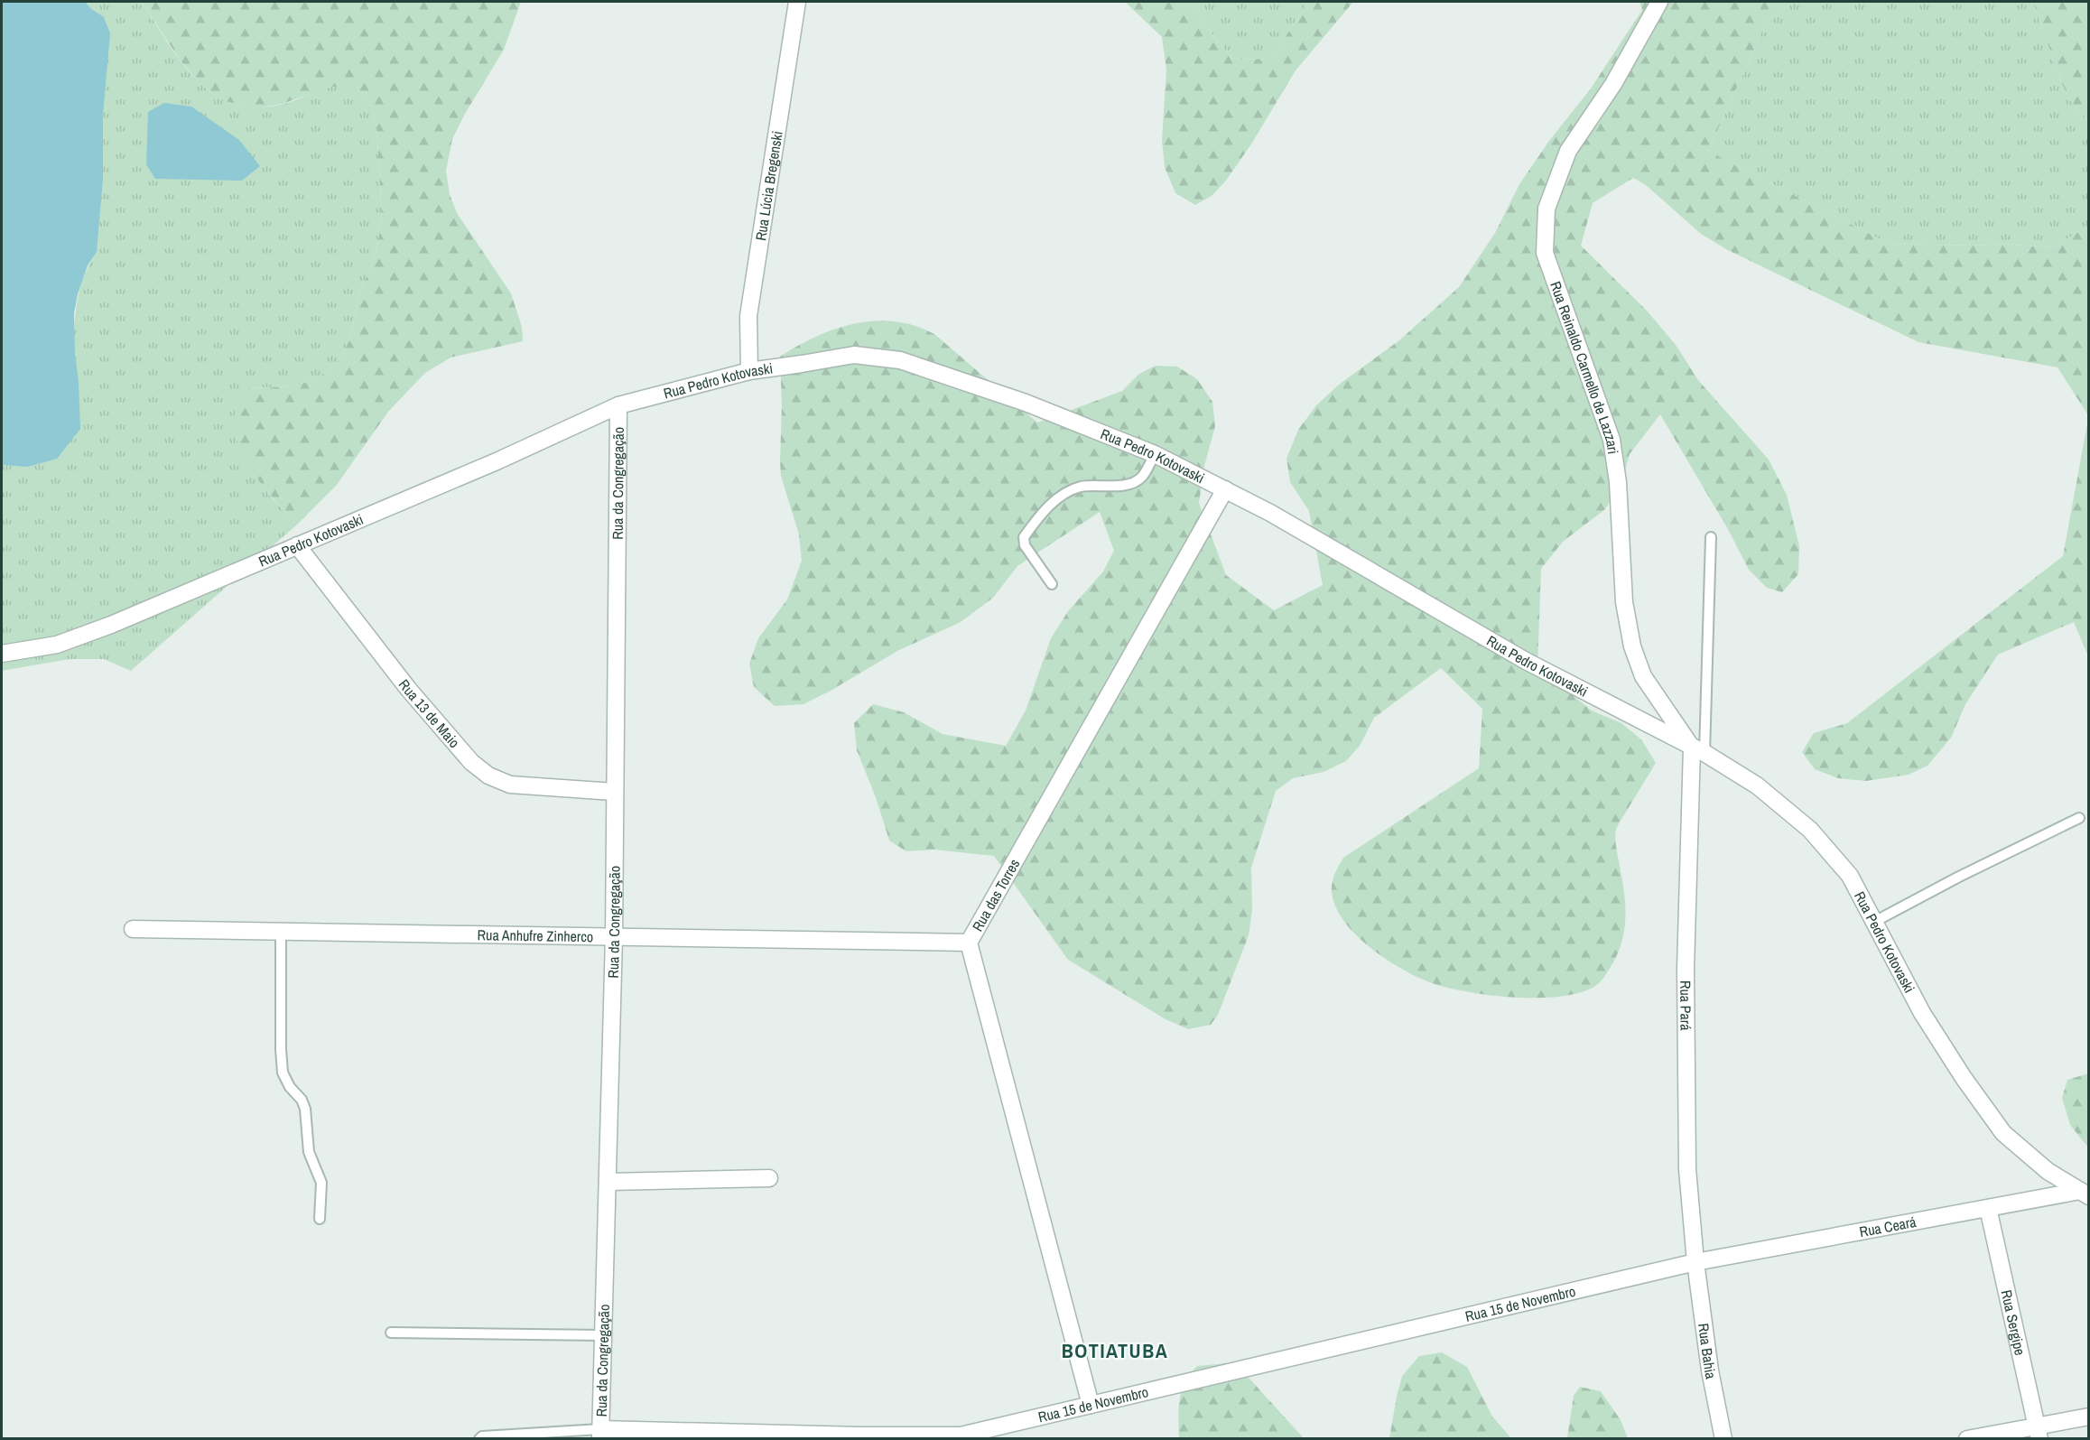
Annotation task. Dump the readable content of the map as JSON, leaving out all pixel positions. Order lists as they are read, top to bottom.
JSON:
{
  "streets": {
    "street": [
      "Rua Lúcia Bregenski",
      "Rua Reinaldo Carmello de Lazzari",
      "Rua Pedro Kotovaski",
      "Rua da Congregação",
      "Rua 13 de Maio",
      "Rua das Torres",
      "Rua Anhufre Zinherco",
      "Rua Pará",
      "Rua Ceará",
      "Rua 15 de Novembro",
      "Rua Sergipe",
      "Rua Bahia"
    ]
  },
  "crossings": [
    ["Rua Lúcia Bregenski", "Rua Pedro Kotovaski"],
    ["Rua Reinaldo Carmello de Lazzari", "Rua Pedro Kotovaski"],
    ["Rua Reinaldo Carmello de Lazzari", "Rua Pará"],
    ["Rua Pedro Kotovaski", "Rua da Congregação"],
    ["Rua Pedro Kotovaski", "Rua 13 de Maio"],
    ["Rua Pedro Kotovaski", "Rua das Torres"],
    ["Rua Pedro Kotovaski", "Rua Pará"],
    ["Rua Pedro Kotovaski", "Rua Ceará"],
    ["Rua da Congregação", "Rua 13 de Maio"],
    ["Rua da Congregação", "Rua Anhufre Zinherco"],
    ["Rua da Congregação", "Rua 15 de Novembro"],
    ["Rua das Torres", "Rua Anhufre Zinherco"],
    ["Rua das Torres", "Rua 15 de Novembro"],
    ["Rua Pará", "Rua Ceará"],
    ["Rua Pará", "Rua 15 de Novembro"],
    ["Rua Pará", "Rua Bahia"],
    ["Rua Ceará", "Rua 15 de Novembro"],
    ["Rua Ceará", "Rua Sergipe"],
    ["Rua Ceará", "Rua Bahia"],
    ["Rua 15 de Novembro", "Rua Bahia"]
  ],
  "districts": ["BOTIATUBA"]
}
